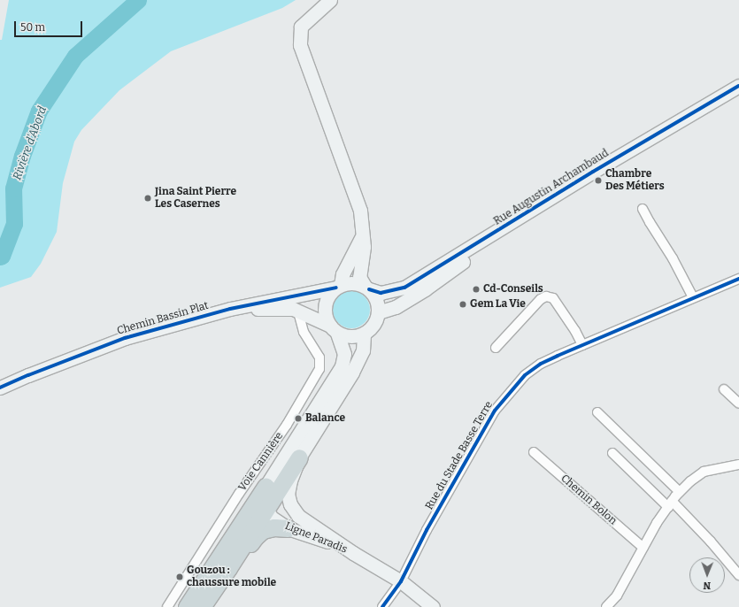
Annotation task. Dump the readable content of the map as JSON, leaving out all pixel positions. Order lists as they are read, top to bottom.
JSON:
{
  "streets": {
    "main road": ["Rue Augustin Archambaud", "Chemin Bassin Plat", "Ligne Paradis"],
    "street": ["Rue du Stade Basse Terre", "Voie Cannière", "Chemin Bolon"]
  },
  "crossings": [
    ["Rue Augustin Archambaud", "Chemin Bassin Plat"],
    ["Chemin Bassin Plat", "Voie Cannière"],
    ["Rue du Stade Basse Terre", "Ligne Paradis"]
  ],
  "water": ["Rivière d'Abord"],
  "places": [
    "Chambre Des Métiers",
    "Jina Saint Pierre Les Casernes",
    "Cd-Conseils",
    "Gem La Vie",
    "Balance",
    "Gouzou : chaussure mobile"
  ],
  "scale_bar": "50 m",
  "north": "bottom"
}
